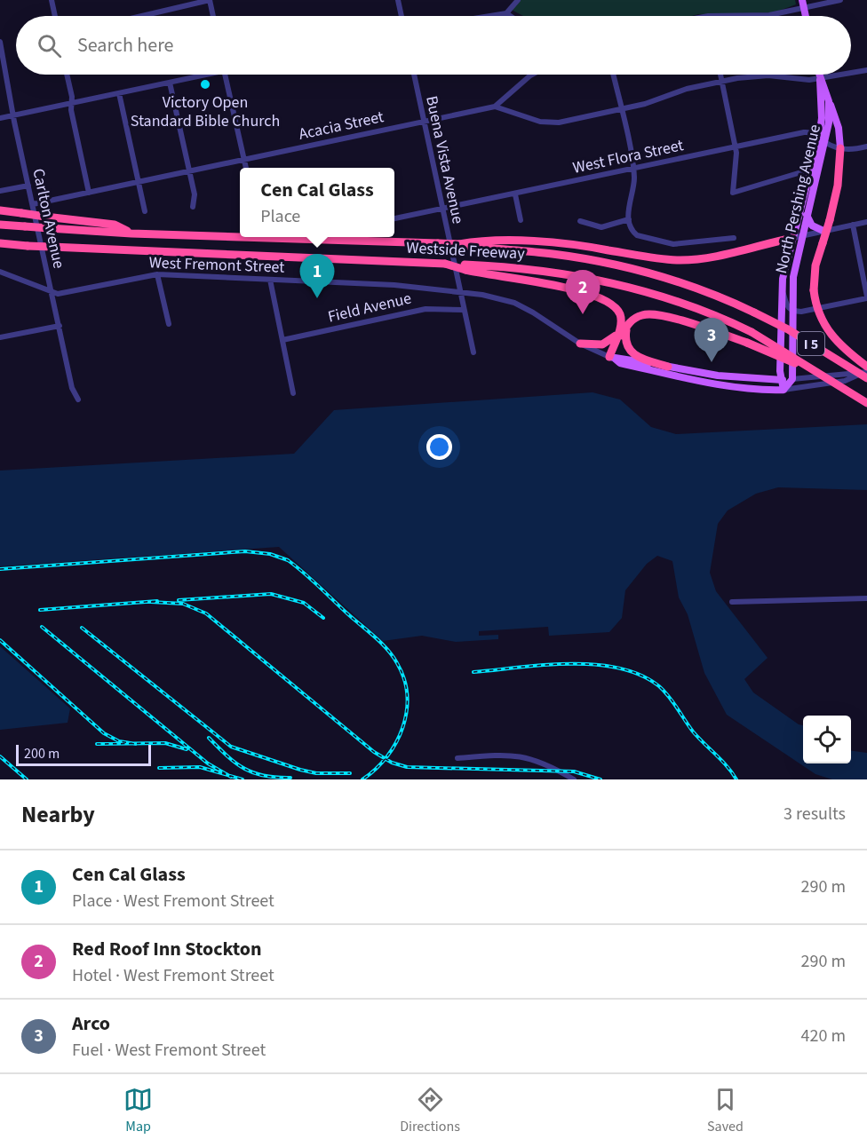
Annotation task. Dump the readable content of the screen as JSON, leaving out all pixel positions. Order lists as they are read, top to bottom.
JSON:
{
  "streets": {
    "highway": ["Westside Freeway", "I 5"],
    "main road": ["North Pershing Avenue", "West Fremont Street"],
    "street": [
      "Acacia Street",
      "West Flora Street",
      "Buena Vista Avenue",
      "Carlton Avenue",
      "Field Avenue"
    ]
  },
  "crossings": [
    ["Acacia Street", "Buena Vista Avenue"],
    ["Acacia Street", "Carlton Avenue"],
    ["West Flora Street", "Buena Vista Avenue"],
    ["West Flora Street", "North Pershing Avenue"],
    ["Buena Vista Avenue", "West Fremont Street"],
    ["Buena Vista Avenue", "Field Avenue"],
    ["North Pershing Avenue", "West Fremont Street"],
    ["Carlton Avenue", "West Fremont Street"],
    ["Westside Freeway", "West Fremont Street"]
  ],
  "places": ["Victory Open Standard Bible Church"],
  "scale_bar": "200 m",
  "page": {
    "search": "Search here",
    "popup": ["Cen Cal Glass", "Place"],
    "pins": ["1", "2", "3"],
    "scale": "200 m",
    "heading": ["Nearby", "3 results"],
    "list": [
      {
        "mark": "1",
        "name": "Cen Cal Glass",
        "note": "Place · West Fremont Street",
        "value": "290 m"
      },
      {
        "mark": "2",
        "name": "Red Roof Inn Stockton",
        "note": "Hotel · West Fremont Street",
        "value": "290 m"
      },
      {
        "mark": "3",
        "name": "Arco",
        "note": "Fuel · West Fremont Street",
        "value": "420 m"
      }
    ],
    "nav": ["Map", "Directions", "Saved"]
  }
}
